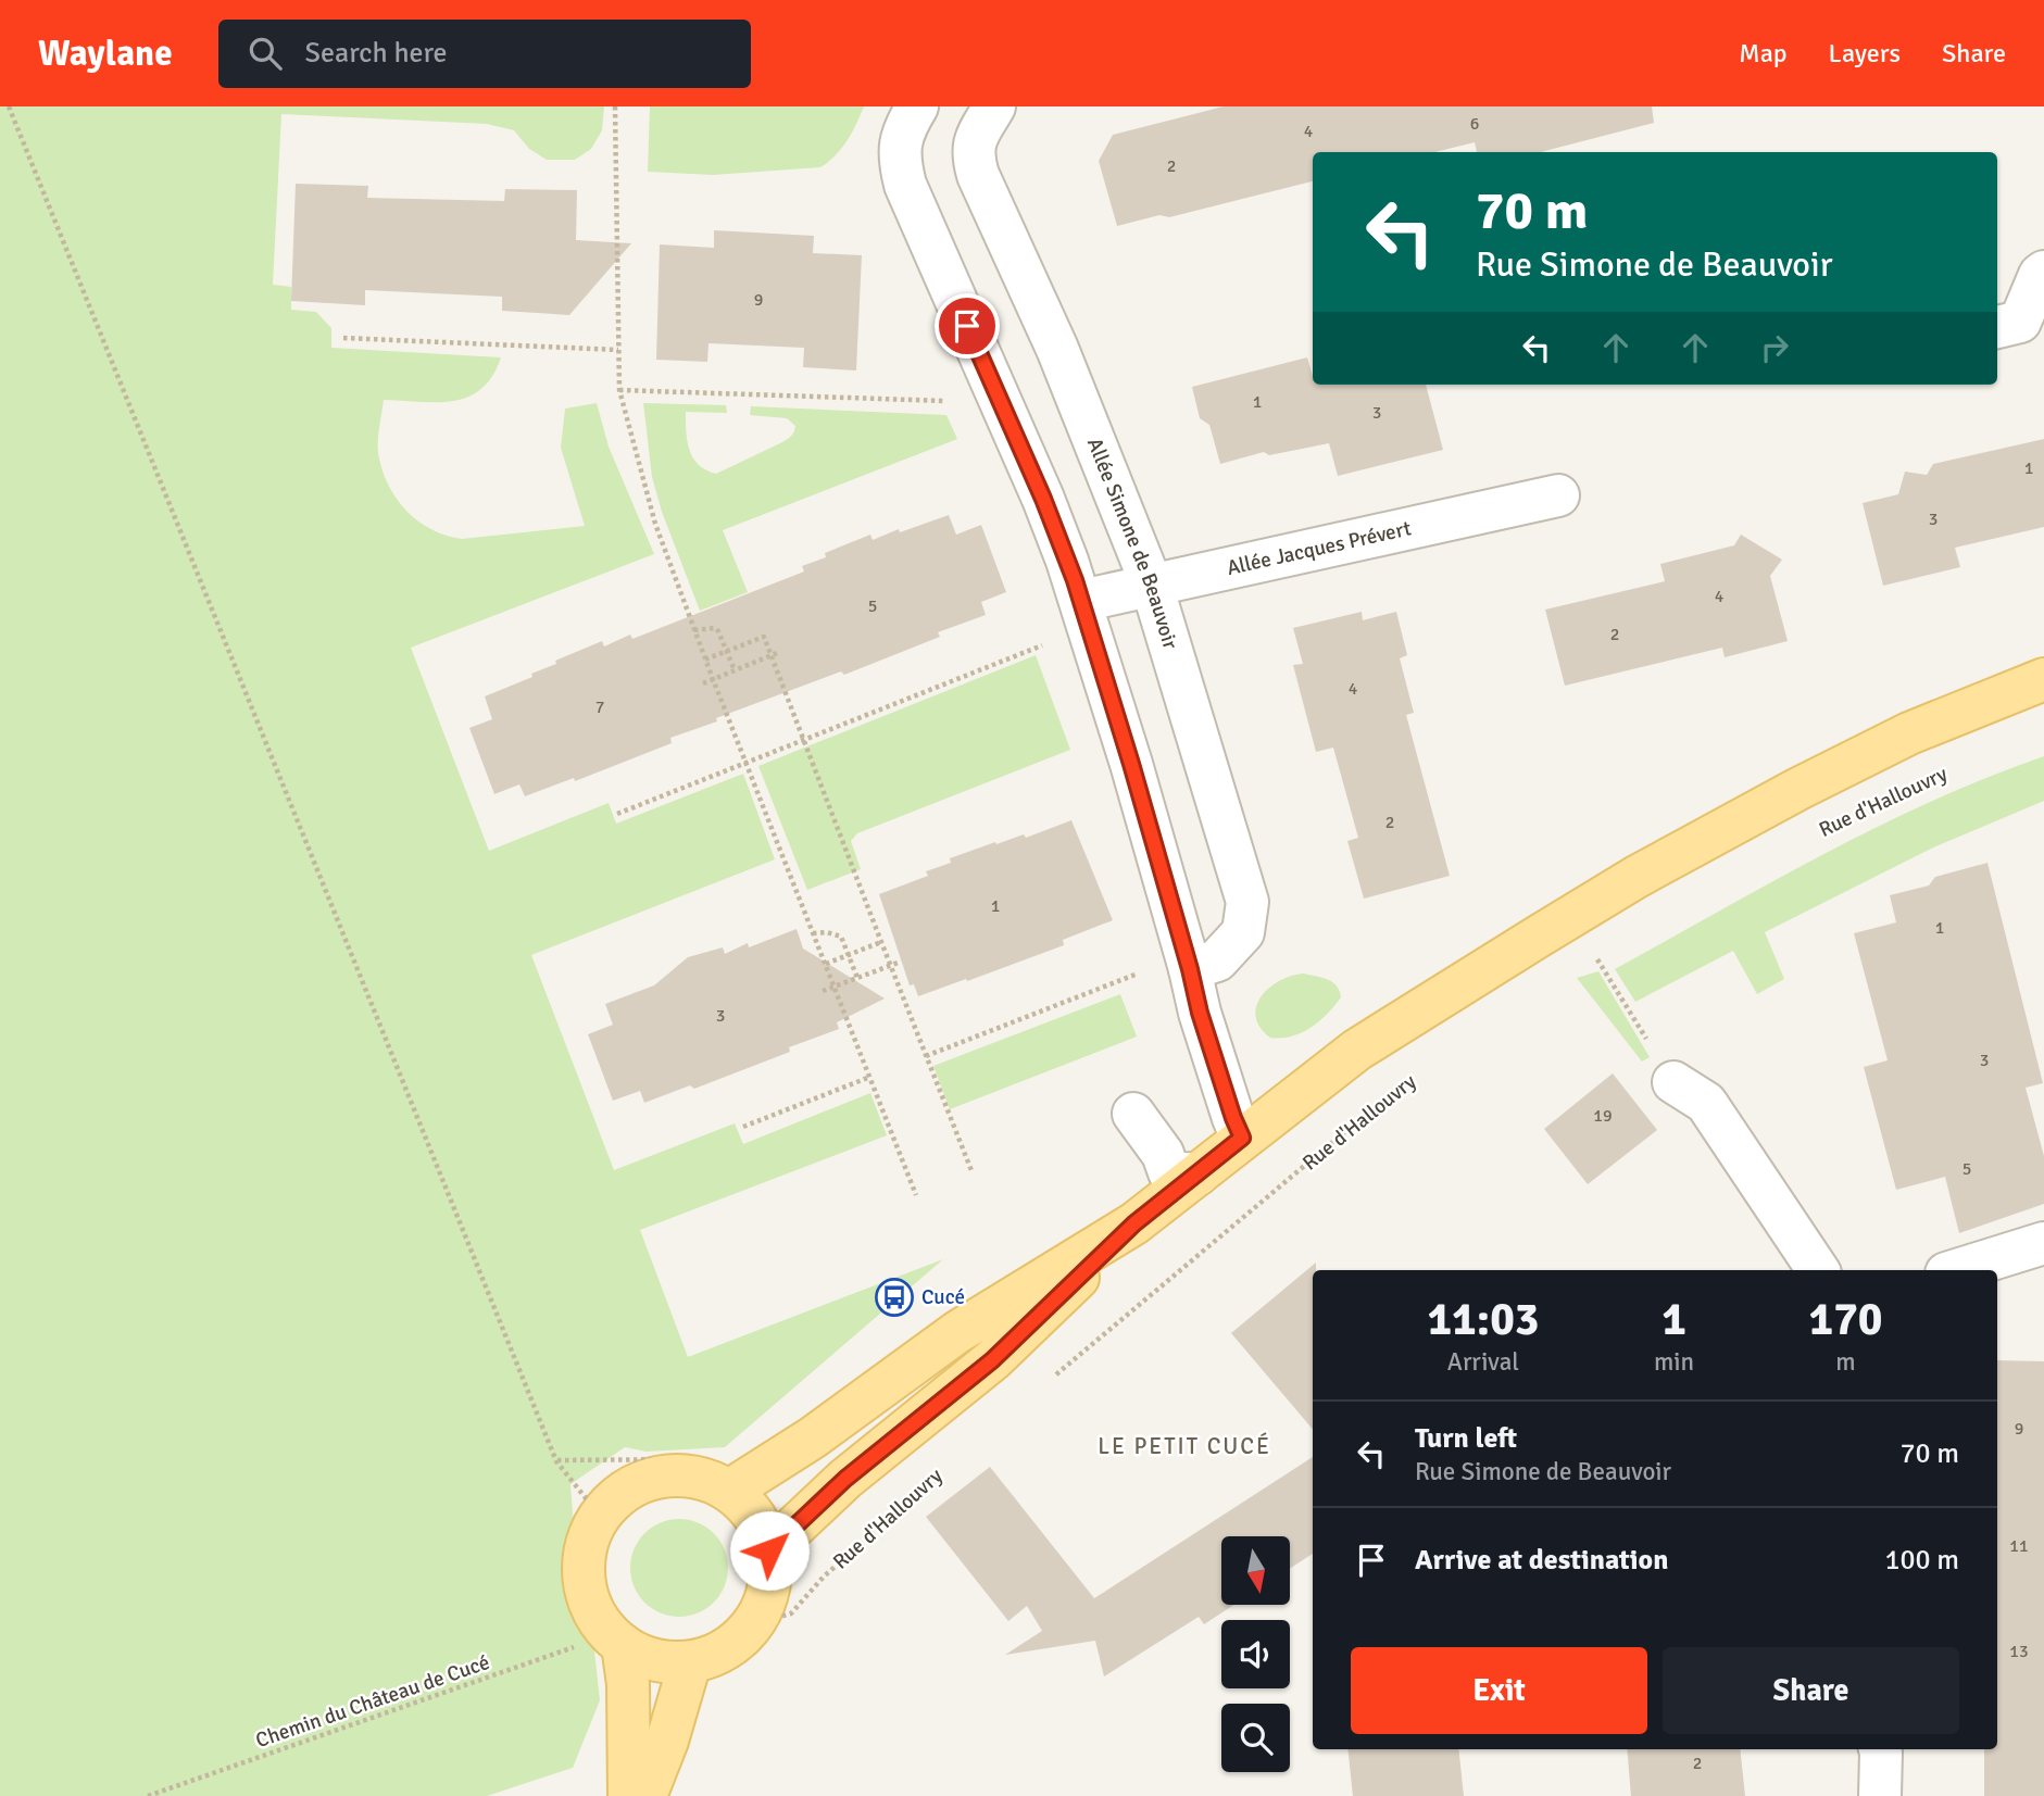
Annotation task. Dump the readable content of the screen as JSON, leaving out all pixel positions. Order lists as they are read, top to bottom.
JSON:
{
  "streets": {
    "street": ["Allée Simone de Beauvoir", "Allée Jacques Prévert"],
    "path": ["Rue d'Hallouvry", "Chemin du Château de Cucé"]
  },
  "crossings": [
    ["Allée Simone de Beauvoir", "Allée Jacques Prévert"],
    ["Rue d'Hallouvry", "Chemin du Château de Cucé"]
  ],
  "districts": ["LE PETIT CUCÉ"],
  "places": {
    "bus stop": ["Cucé"]
  },
  "house_numbers": [
    "6",
    "4",
    "2",
    "9",
    "1",
    "3",
    "1",
    "3",
    "4",
    "5",
    "2",
    "4",
    "7",
    "2",
    "1",
    "1",
    "3",
    "3",
    "19",
    "5",
    "9",
    "11",
    "13",
    "2"
  ],
  "north": "bottom",
  "page": {
    "header": "Waylane",
    "search": "Search here",
    "nav": ["Map", "Layers", "Share"],
    "turn": ["70 m", "Rue Simone de Beauvoir"],
    "eta": [
      "11:03",
      "Arrival",
      "1",
      "min",
      "170",
      "m"
    ],
    "list": [
      {
        "name": "Turn left",
        "note": "Rue Simone de Beauvoir",
        "value": "70 m"
      },
      {
        "name": "Arrive at destination",
        "value": "100 m"
      }
    ],
    "buttons": ["Exit", "Share"]
  }
}
